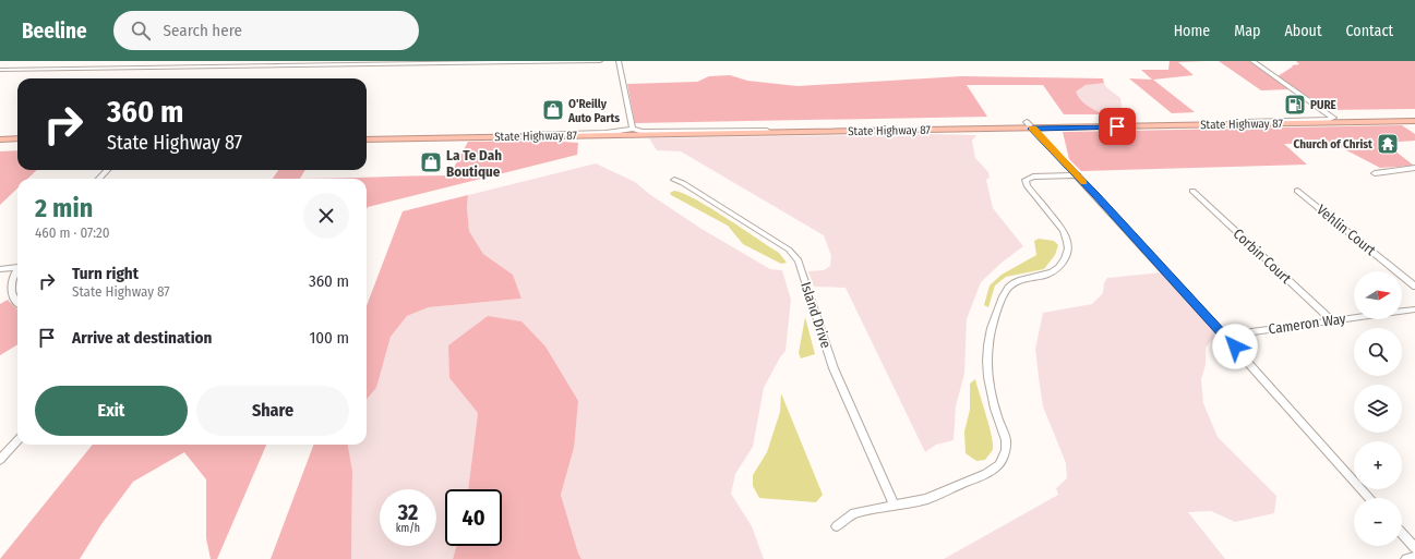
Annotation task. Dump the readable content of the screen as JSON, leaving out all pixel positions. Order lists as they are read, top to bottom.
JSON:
{
  "streets": {
    "highway": ["State Highway 87"],
    "street": [
      "Vehlin Court",
      "Corbin Court",
      "Island Drive",
      "Cameron Way"
    ]
  },
  "crossings": [
    ["Corbin Court", "Cameron Way"]
  ],
  "places": {
    "fuel station": ["PURE"],
    "shop": ["O'Reilly Auto Parts", "La Te Dah Boutique"],
    "temple": ["Church of Christ"]
  },
  "north": "right",
  "page": {
    "header": "Beeline",
    "search": "Search here",
    "nav": [
      "Home",
      "Map",
      "About",
      "Contact"
    ],
    "turn": ["360 m", "State Highway 87"],
    "heading": ["2 min", "460 m · 07:20"],
    "list": [
      {
        "name": "Turn right",
        "note": "State Highway 87",
        "value": "360 m"
      },
      {
        "name": "Arrive at destination",
        "value": "100 m"
      }
    ],
    "map_buttons": ["+", "−"],
    "buttons": ["Exit", "Share"],
    "speed": "32 km/h",
    "limit": "40"
  }
}
